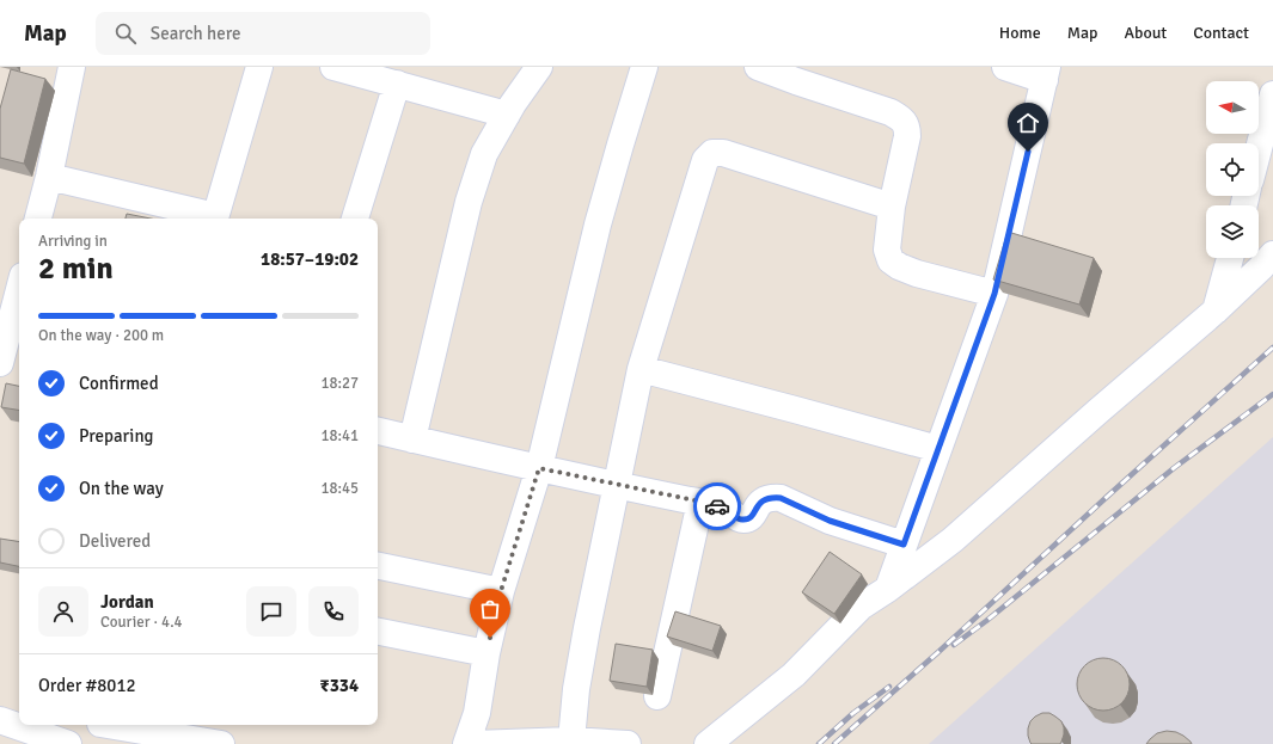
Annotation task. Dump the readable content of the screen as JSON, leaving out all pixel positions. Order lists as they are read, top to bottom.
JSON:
{
  "north": "left",
  "page": {
    "header": "Map",
    "search": "Search here",
    "nav": [
      "Home",
      "Map",
      "About",
      "Contact"
    ],
    "heading": ["2 min", "Arriving in", "18:57–19:02"],
    "panel": [
      "Jordan",
      "Courier · 4.4",
      "Order #8012",
      "₹334"
    ],
    "bar": "On the way · 200 m",
    "list": [
      ["Confirmed", "18:27"],
      ["Preparing", "18:41"],
      ["On the way", "18:45"],
      "Delivered"
    ]
  }
}
